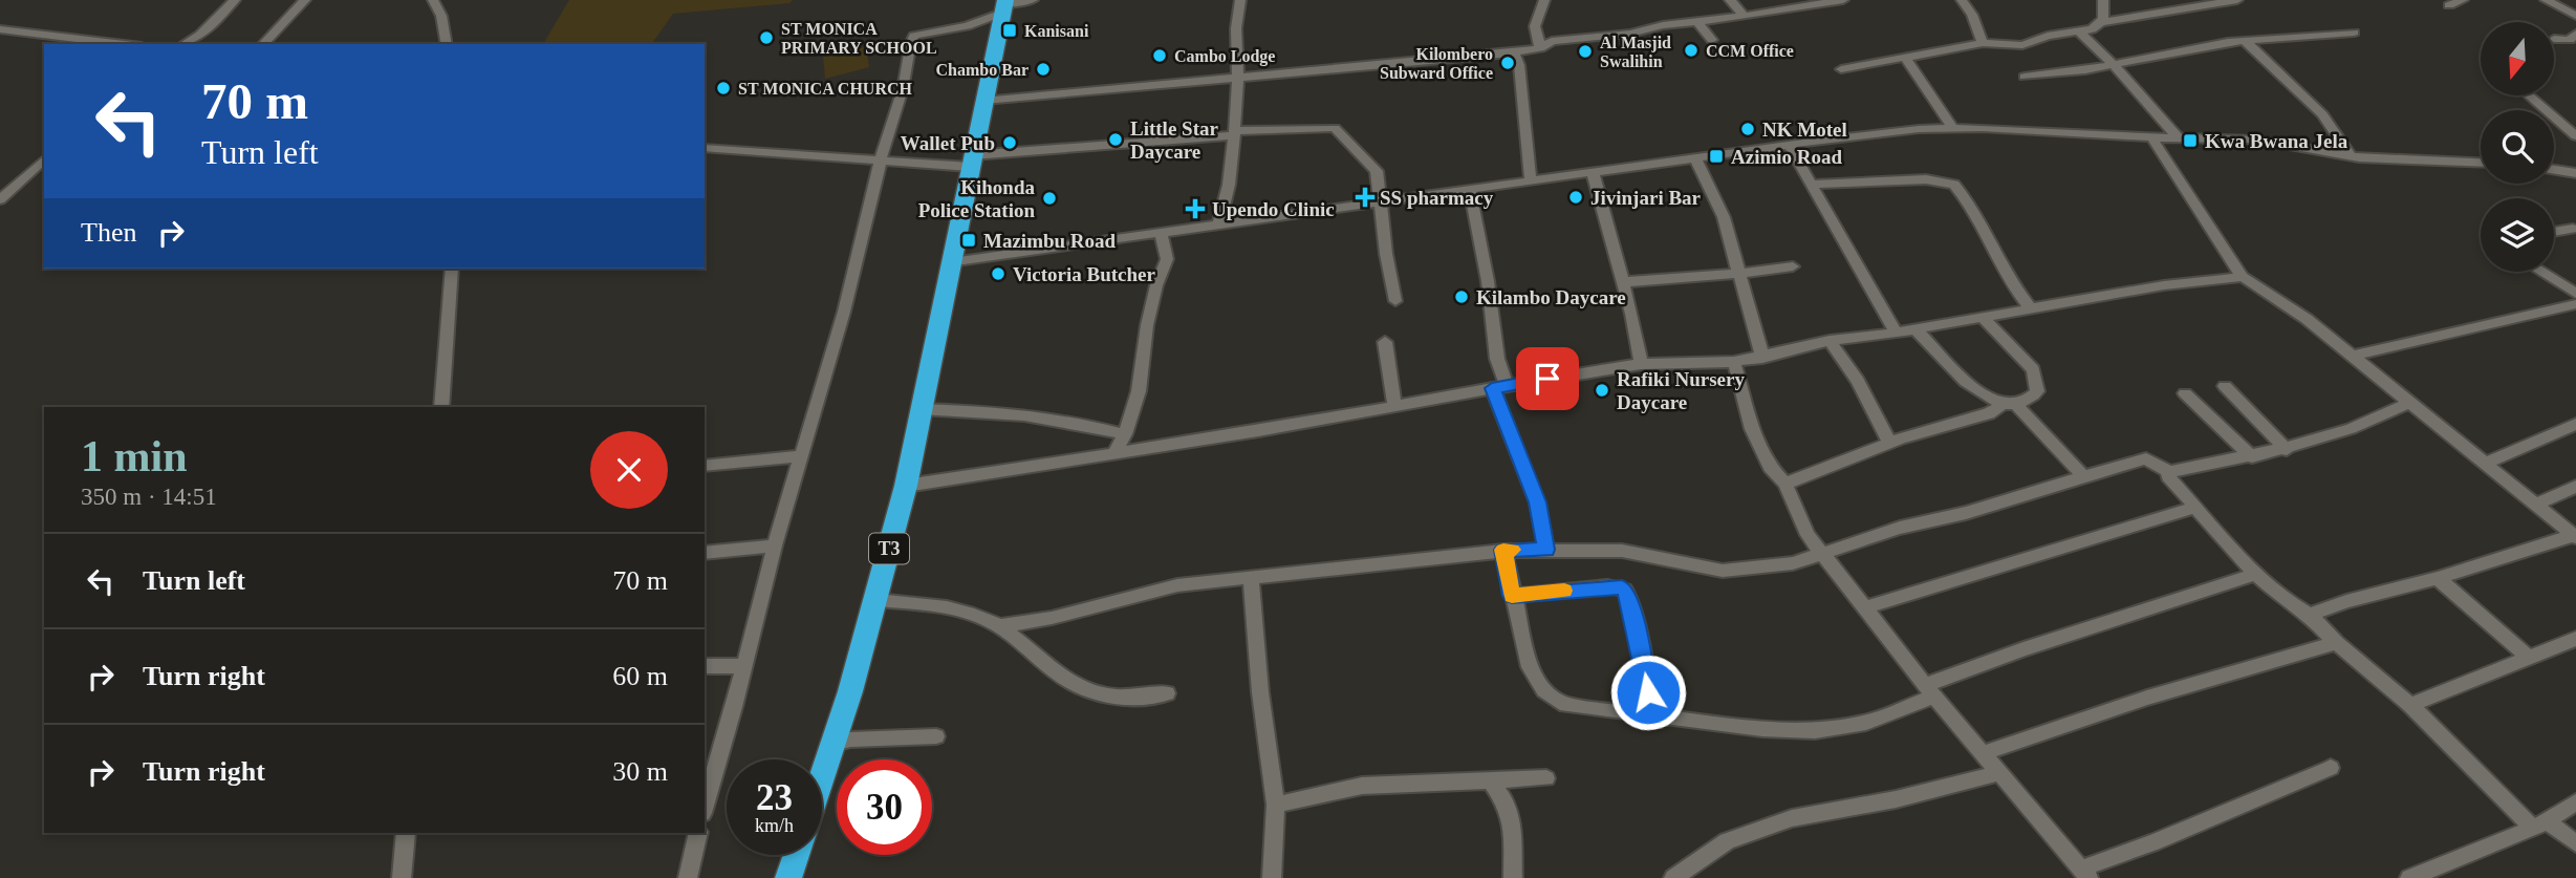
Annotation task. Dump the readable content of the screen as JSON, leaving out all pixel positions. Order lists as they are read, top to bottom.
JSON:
{
  "streets": {
    "highway": ["T3"]
  },
  "places": {
    "transit": [
      "Kanisani",
      "Kwa Bwana Jela",
      "Azimio Road",
      "Mazimbu Road"
    ],
    "other": [
      "ST MONICA PRIMARY SCHOOL",
      "CCM Office",
      "Al Masjid Swalihin",
      "Cambo Lodge",
      "Kilombero Subward Office",
      "Chambo Bar",
      "ST MONICA CHURCH",
      "NK Motel",
      "Little Star Daycare",
      "Wallet Pub",
      "Jivinjari Bar",
      "Kihonda Police Station",
      "Victoria Butcher",
      "Kilambo Daycare",
      "Rafiki Nursery Daycare"
    ],
    "health": ["SS pharmacy", "Upendo Clinic"]
  },
  "north": "bottom",
  "page": {
    "turn": ["70 m", "Turn left"],
    "then": "Then",
    "heading": ["1 min", "350 m · 14:51"],
    "list": [
      {
        "name": "Turn left",
        "value": "70 m"
      },
      {
        "name": "Turn right",
        "value": "60 m"
      },
      {
        "name": "Turn right",
        "value": "30 m"
      }
    ],
    "speed": "23 km/h",
    "limit": "30"
  }
}
